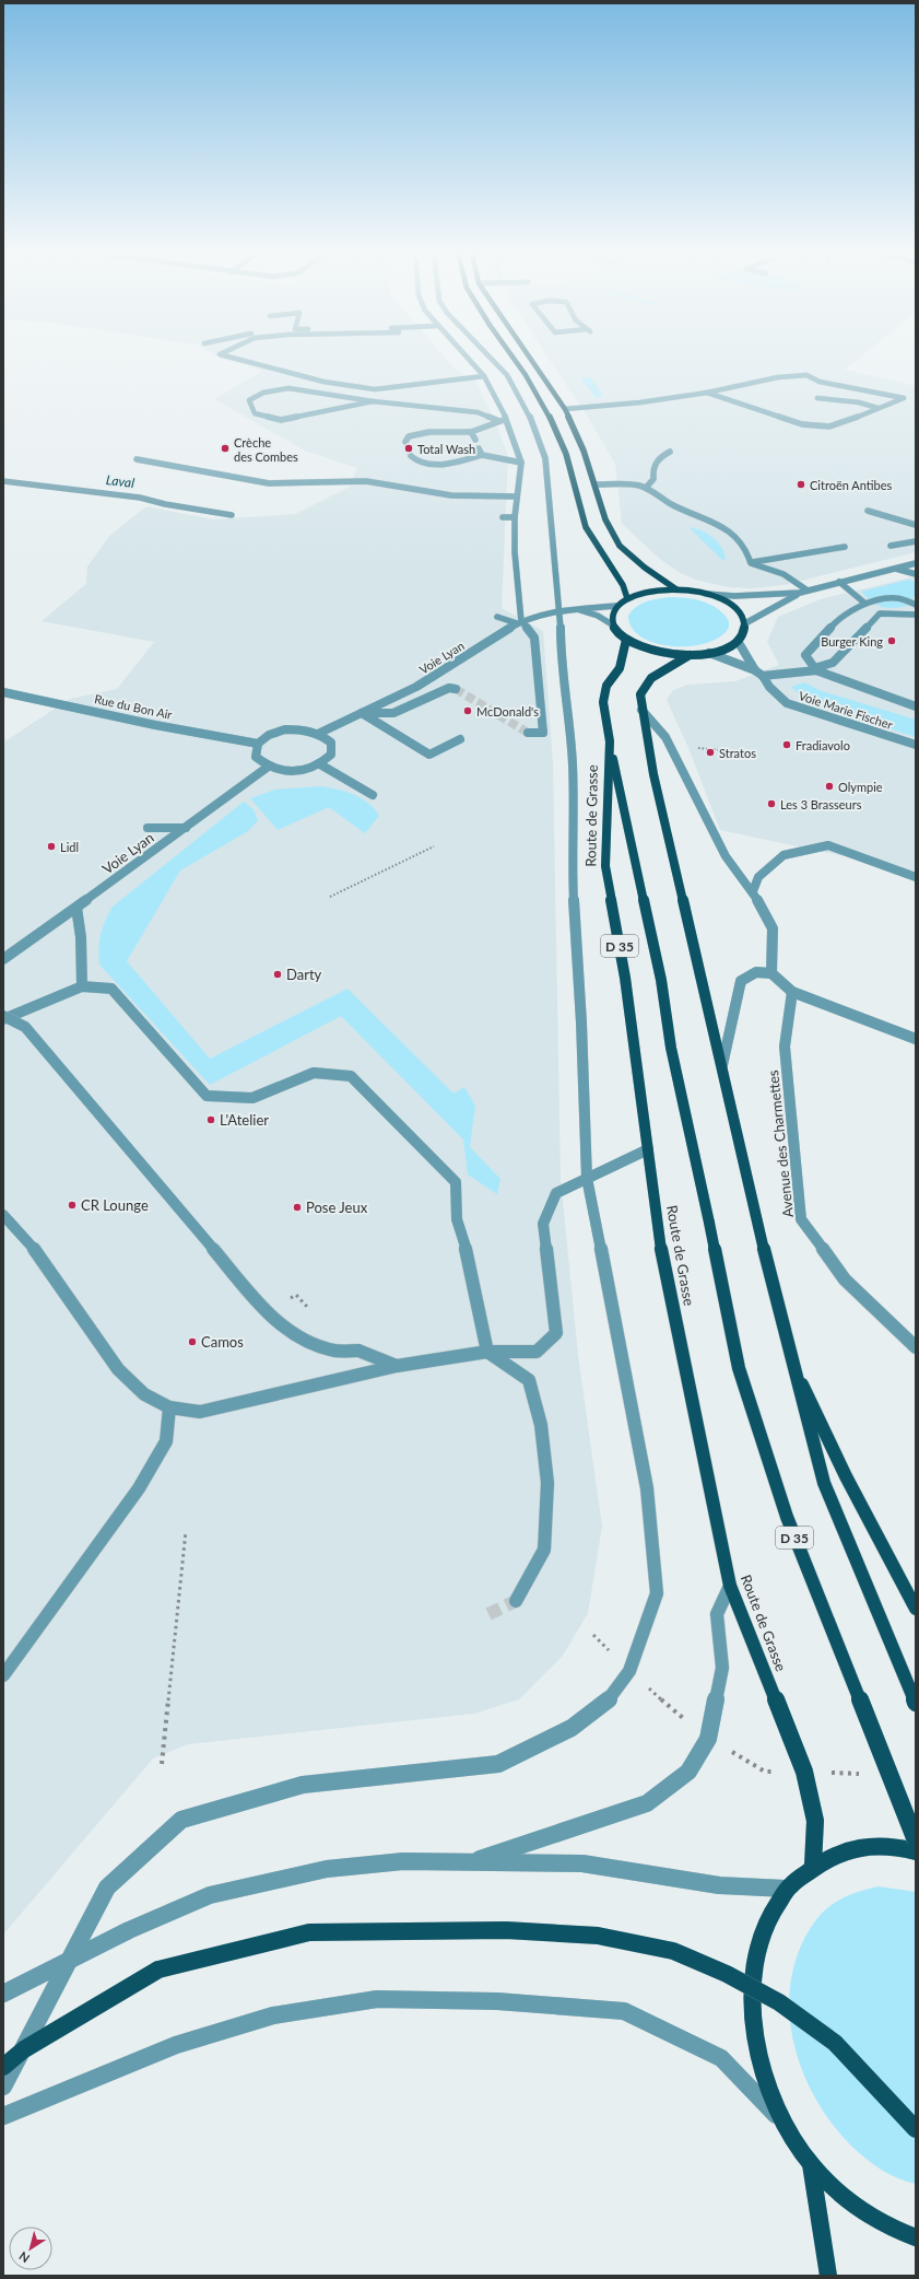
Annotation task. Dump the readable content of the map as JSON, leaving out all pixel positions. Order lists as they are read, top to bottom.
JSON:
{
  "streets": {
    "main road": ["Route de Grasse", "D 35"],
    "street": [
      "Voie Lyan",
      "Rue du Bon Air",
      "Voie Marie Fischer",
      "Avenue des Charmettes"
    ]
  },
  "crossings": [
    ["Voie Lyan", "Rue du Bon Air"],
    ["Route de Grasse", "D 35"]
  ],
  "water": ["Laval"],
  "places": [
    "Crèche des Combes",
    "Total Wash",
    "Citroën Antibes",
    "Burger King",
    "McDonald's",
    "Fradiavolo",
    "Stratos",
    "Olympie",
    "Les 3 Brasseurs",
    "Lidl",
    "Darty",
    "L'Atelier",
    "CR Lounge",
    "Pose Jeux",
    "Camos"
  ],
  "north": "bottom left"
}
